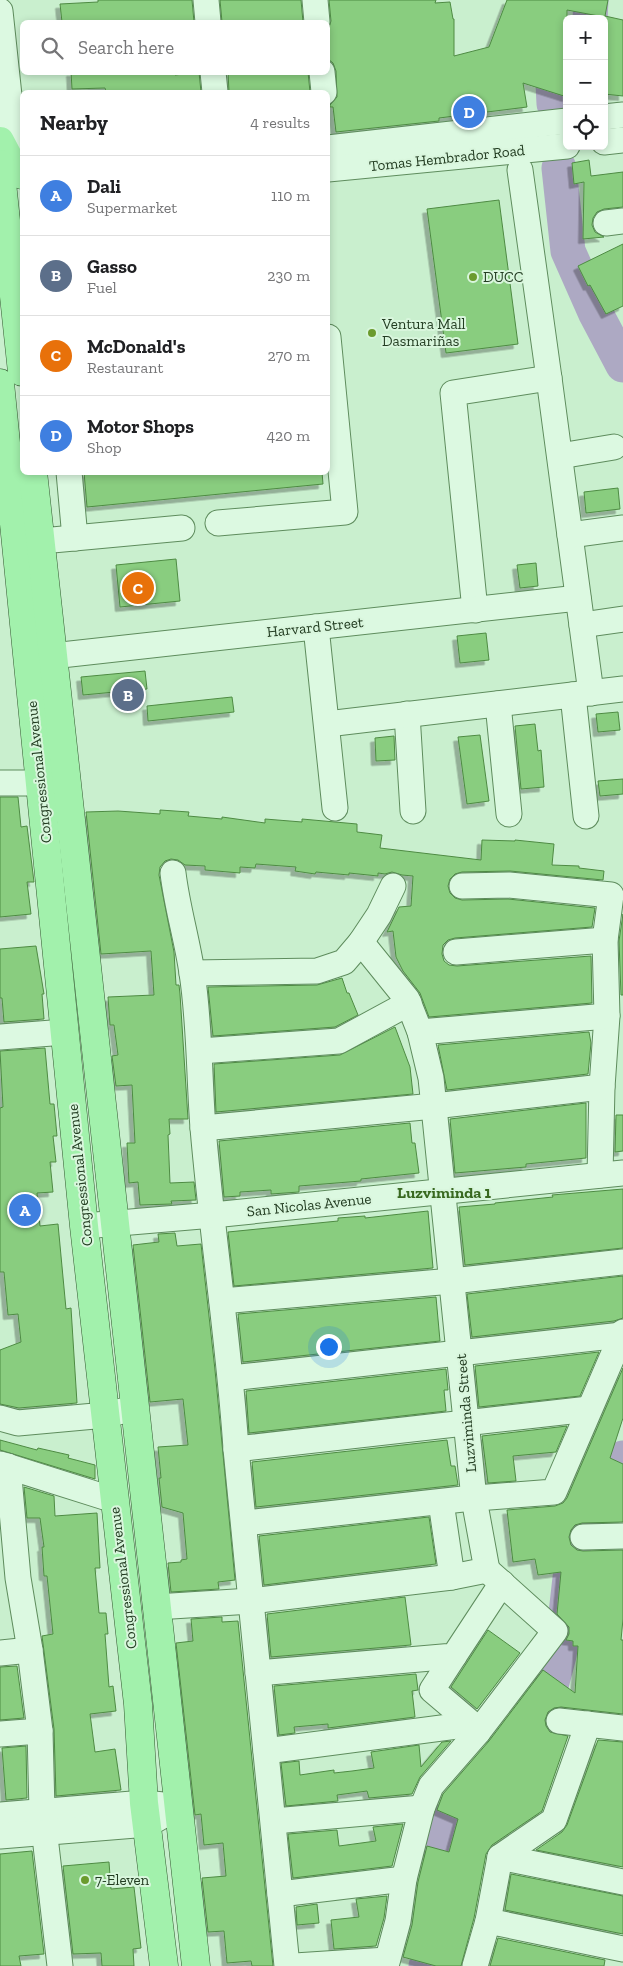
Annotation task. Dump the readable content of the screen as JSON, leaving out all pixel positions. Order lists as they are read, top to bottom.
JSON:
{
  "streets": {
    "main road": ["Congressional Avenue"],
    "street": [
      "Tomas Hembrador Road",
      "Harvard Street",
      "San Nicolas Avenue",
      "Luzviminda Street"
    ]
  },
  "crossings": [
    ["Harvard Street", "Congressional Avenue"],
    ["Congressional Avenue", "San Nicolas Avenue"],
    ["San Nicolas Avenue", "Luzviminda Street"]
  ],
  "districts": ["Luzviminda 1"],
  "places": ["DUCC", "Ventura Mall Dasmariñas", "7-Eleven"],
  "page": {
    "map_buttons": ["+", "−"],
    "search": "Search here",
    "heading": ["Nearby", "4 results"],
    "pins": [
      "D",
      "C",
      "B",
      "A"
    ],
    "list": [
      {
        "mark": "A",
        "name": "Dali",
        "note": "Supermarket",
        "value": "110 m"
      },
      {
        "mark": "B",
        "name": "Gasso",
        "note": "Fuel",
        "value": "230 m"
      },
      {
        "mark": "C",
        "name": "McDonald's",
        "note": "Restaurant",
        "value": "270 m"
      },
      {
        "mark": "D",
        "name": "Motor Shops",
        "note": "Shop",
        "value": "420 m"
      }
    ]
  }
}
